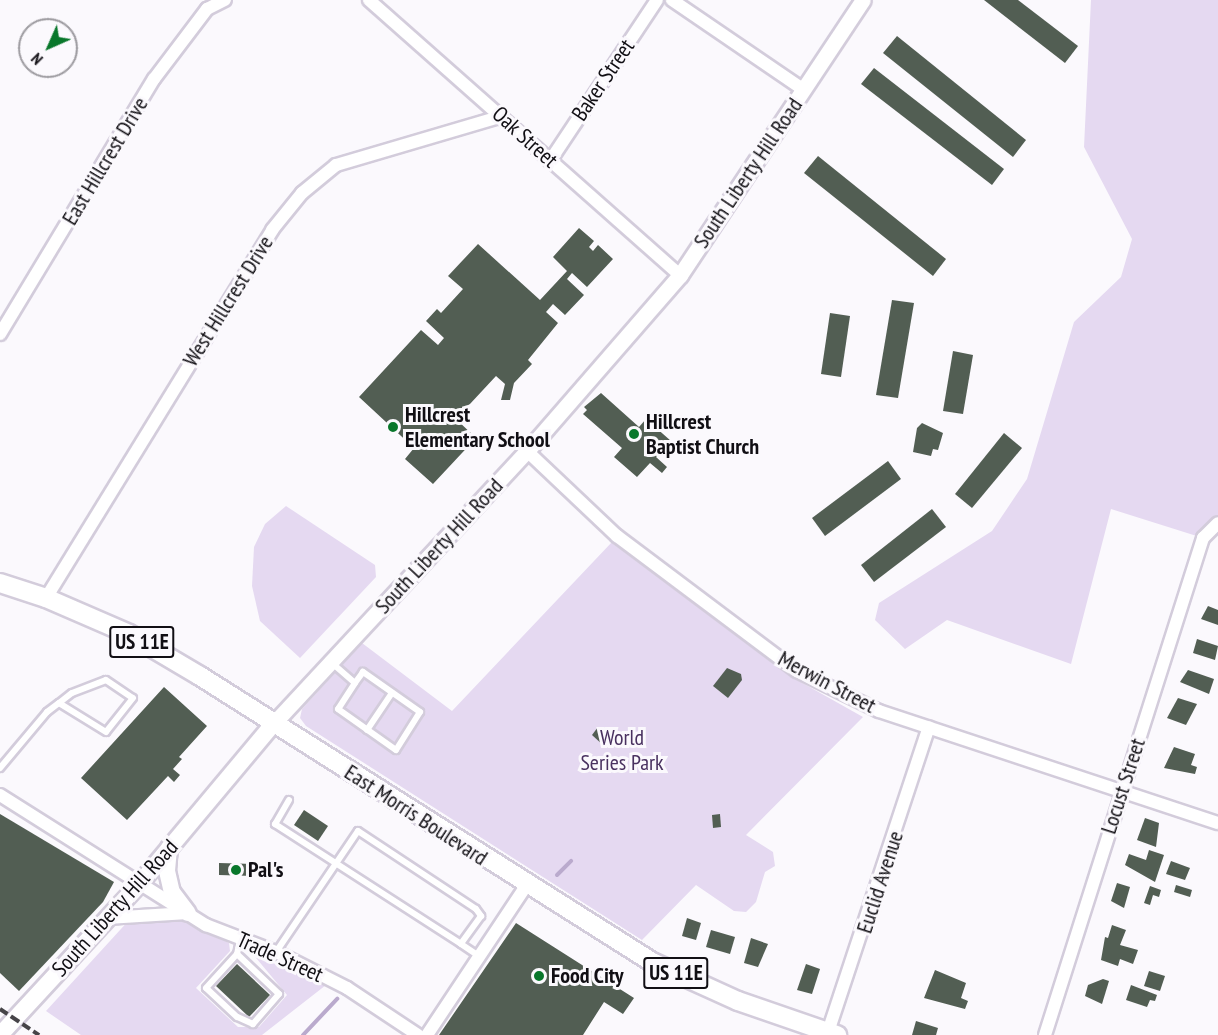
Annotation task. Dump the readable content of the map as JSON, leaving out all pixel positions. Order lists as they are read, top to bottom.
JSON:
{
  "streets": {
    "main road": ["South Liberty Hill Road", "US 11E", "East Morris Boulevard"],
    "street": [
      "Baker Street",
      "Oak Street",
      "East Hillcrest Drive",
      "West Hillcrest Drive",
      "Merwin Street",
      "Locust Street",
      "Euclid Avenue",
      "Trade Street"
    ]
  },
  "crossings": [
    ["Baker Street", "Oak Street"],
    ["Oak Street", "South Liberty Hill Road"],
    ["Oak Street", "West Hillcrest Drive"],
    ["South Liberty Hill Road", "Merwin Street"],
    ["South Liberty Hill Road", "East Morris Boulevard"],
    ["South Liberty Hill Road", "Trade Street"],
    ["West Hillcrest Drive", "East Morris Boulevard"],
    ["Merwin Street", "Locust Street"],
    ["Merwin Street", "Euclid Avenue"],
    ["East Morris Boulevard", "Euclid Avenue"]
  ],
  "parks": ["World Series Park"],
  "places": [
    "Hillcrest Elementary School",
    "Hillcrest Baptist Church",
    "Pal's",
    "Food City"
  ],
  "north": "bottom left"
}
